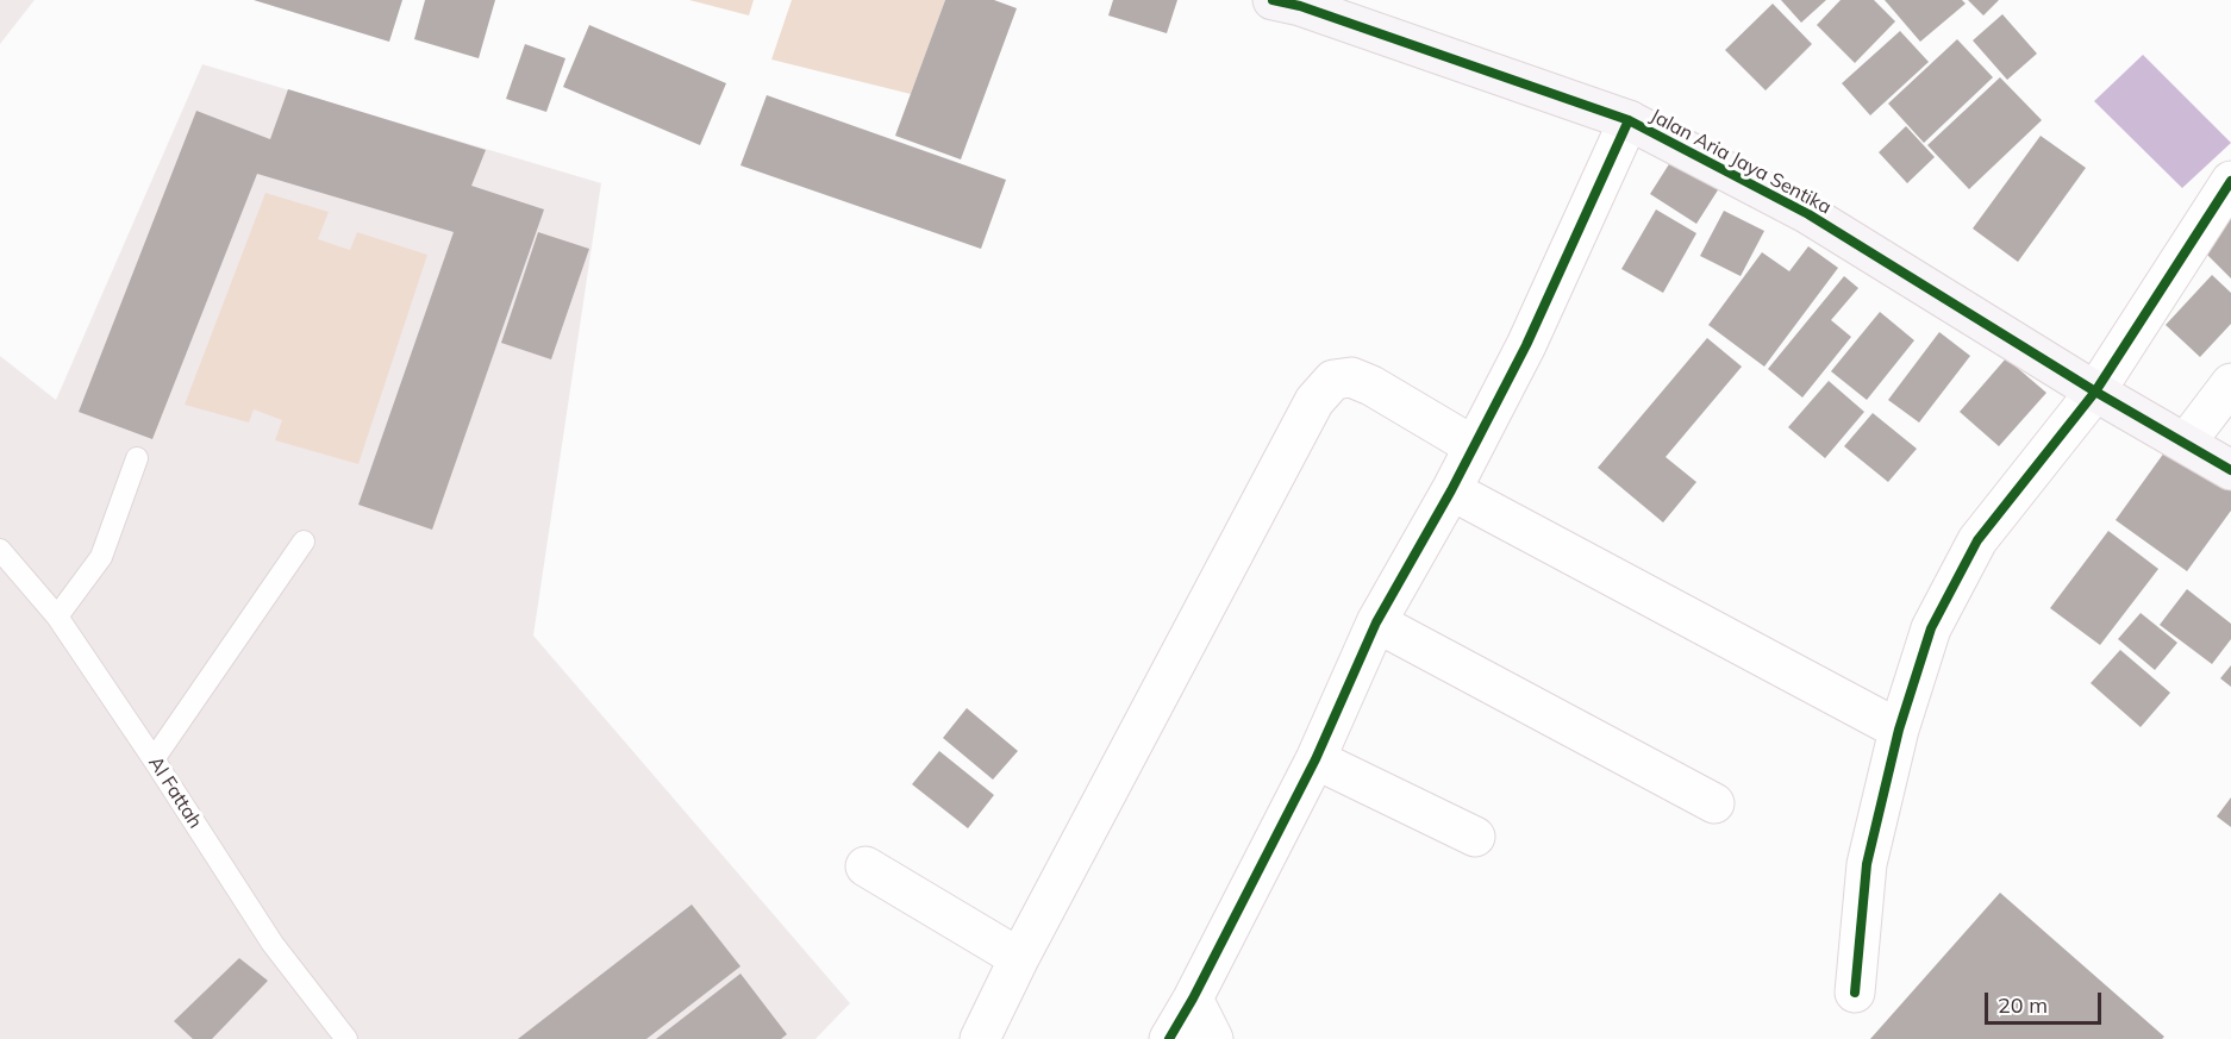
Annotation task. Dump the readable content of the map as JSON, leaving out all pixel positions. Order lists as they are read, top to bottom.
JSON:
{
  "streets": {
    "street": ["Jalan Aria Jaya Sentika"],
    "lane": ["Al Fattah"]
  },
  "scale_bar": "20 m"
}
